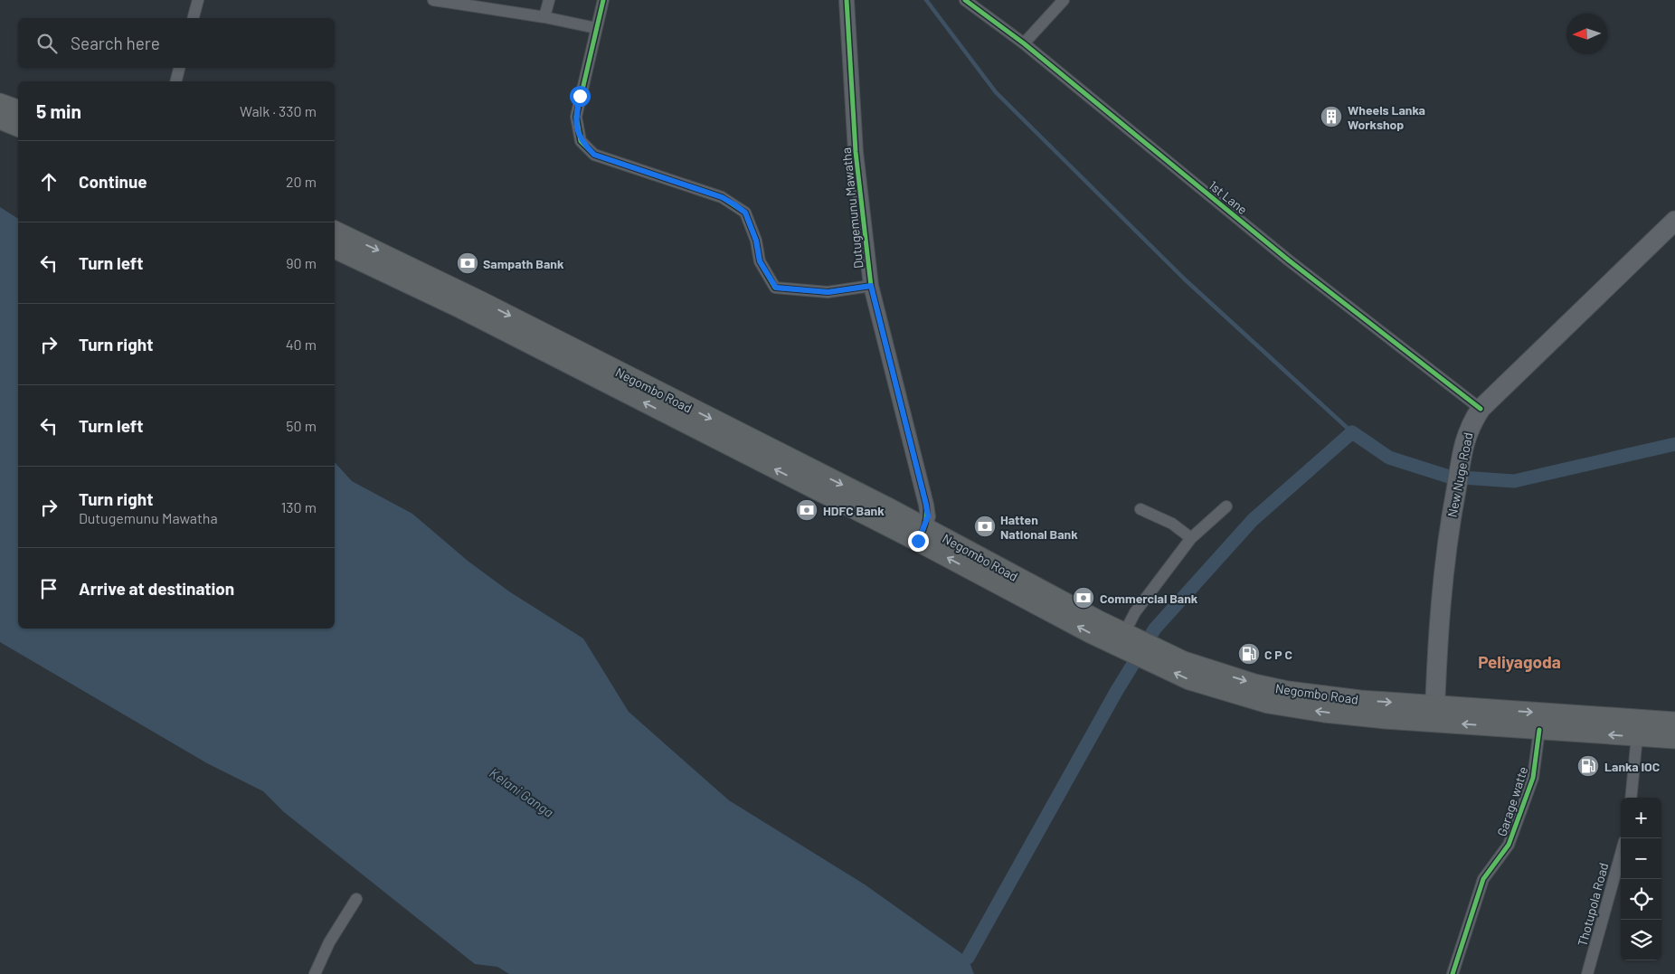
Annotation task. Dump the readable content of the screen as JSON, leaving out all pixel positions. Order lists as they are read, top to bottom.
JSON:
{
  "streets": {
    "highway": ["Negombo Road"],
    "main road": ["New Nuge Road"],
    "street": [
      "1st Lane",
      "Dutugemunu Mawatha",
      "Garage watte",
      "Thotupola Road"
    ]
  },
  "crossings": [
    ["1st Lane", "New Nuge Road"],
    ["Dutugemunu Mawatha", "Negombo Road"],
    ["Negombo Road", "New Nuge Road"],
    ["Negombo Road", "Garage watte"]
  ],
  "districts": ["Peliyagoda"],
  "water": ["Kelani Ganga"],
  "places": {
    "building": ["Wheels Lanka Workshop"],
    "bank": [
      "Sampath Bank",
      "HDFC Bank",
      "Hatten National Bank",
      "Commercial Bank"
    ],
    "fuel station": ["C P C", "Lanka IOC"]
  },
  "north": "left",
  "page": {
    "search": "Search here",
    "heading": ["5 min", "Walk · 330 m"],
    "list": [
      ["Continue", "20 m"],
      ["Turn left", "90 m"],
      ["Turn right", "40 m"],
      ["Turn left", "50 m"],
      ["Turn right", "Dutugemunu Mawatha", "130 m"],
      "Arrive at destination"
    ],
    "map_buttons": ["+", "−"]
  }
}
